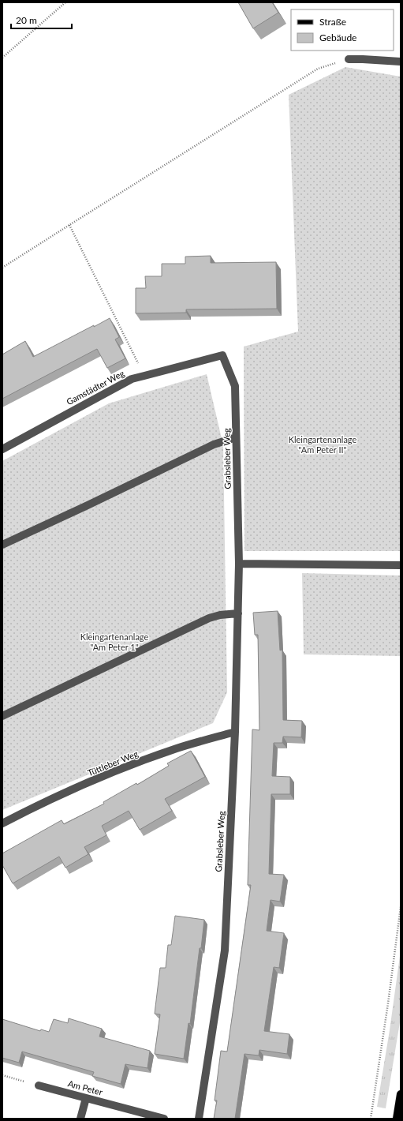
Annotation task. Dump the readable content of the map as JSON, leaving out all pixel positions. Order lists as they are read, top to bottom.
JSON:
{
  "streets": {
    "street": [
      "Gamstädter Weg",
      "Grabsleber Weg",
      "Tüttleber Weg",
      "Am Peter"
    ]
  },
  "crossings": [
    ["Gamstädter Weg", "Grabsleber Weg"],
    ["Grabsleber Weg", "Tüttleber Weg"]
  ],
  "parks": ["Kleingartenanlage \"Am Peter II\"", "Kleingartenanlage \"Am Peter 1\""],
  "legend": ["Straße", "Gebäude"],
  "scale_bar": "20 m"
}
